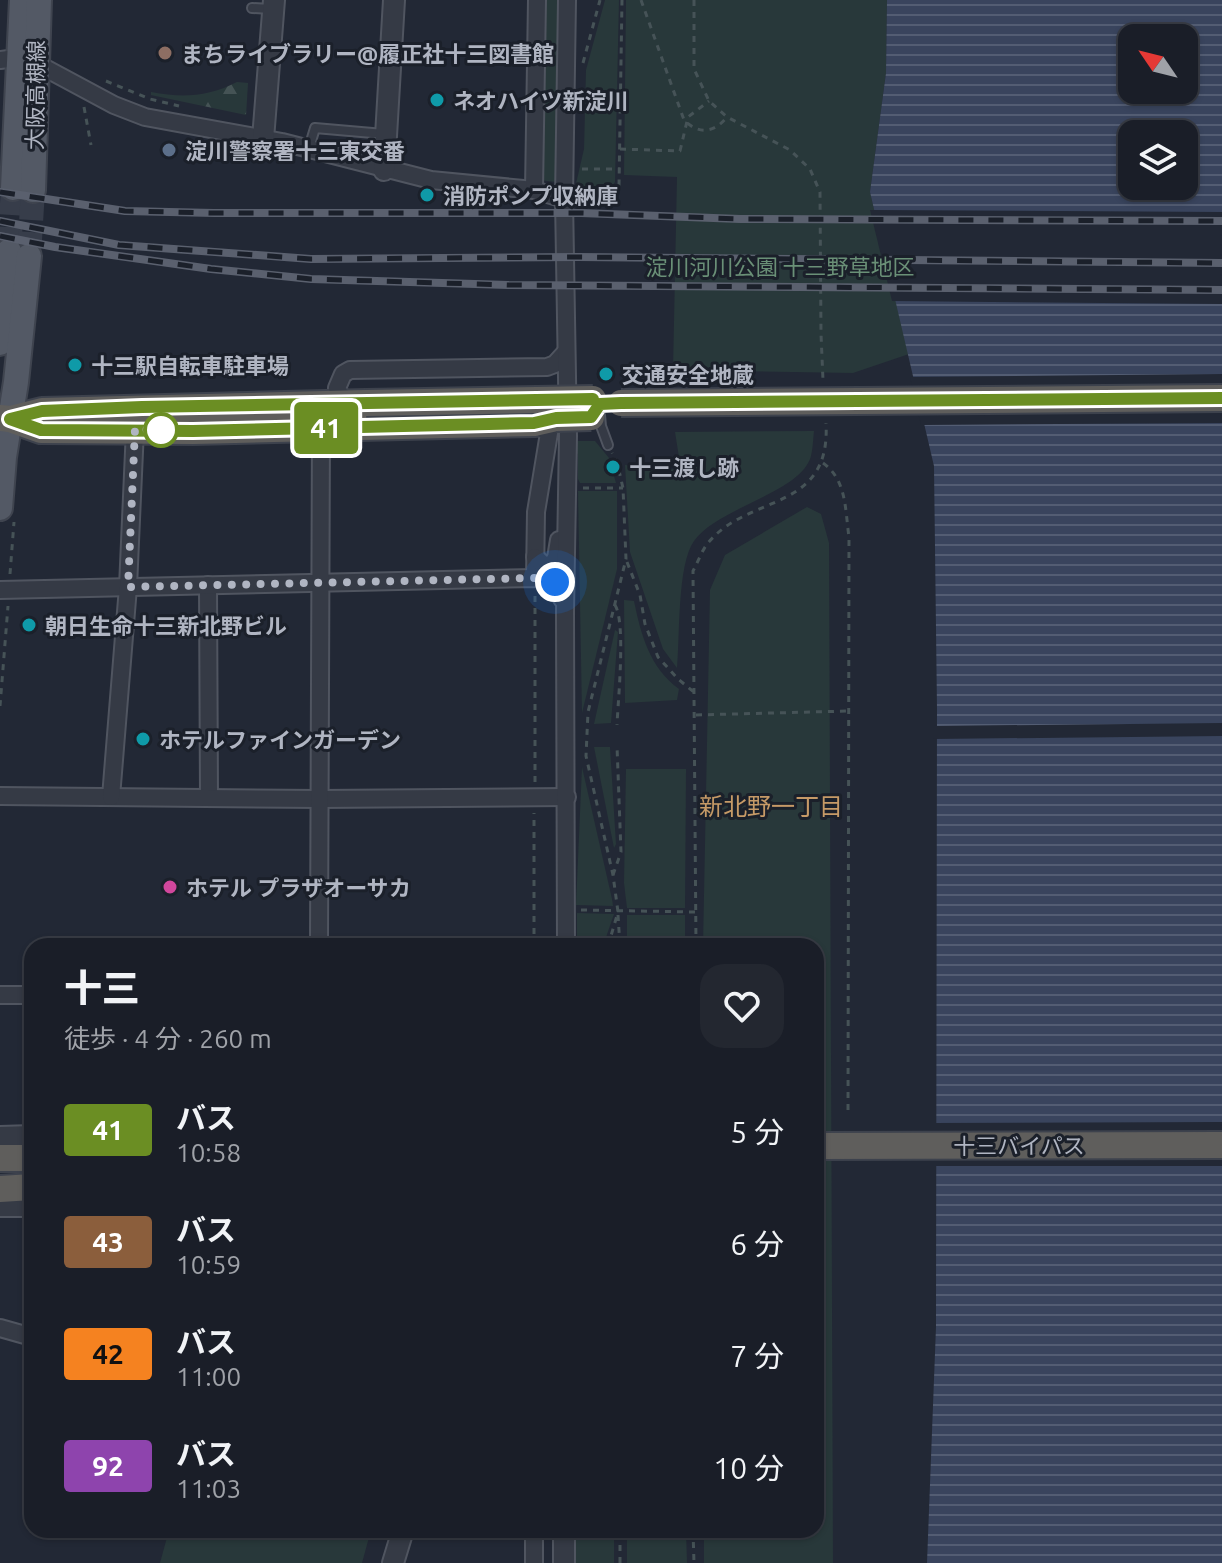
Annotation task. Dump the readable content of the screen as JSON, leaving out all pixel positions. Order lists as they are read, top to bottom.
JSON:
{
  "streets": {
    "highway": ["十三バイパス"],
    "main road": ["大阪高槻線"]
  },
  "districts": ["新北野一丁目"],
  "parks": ["淀川河川公園 十三野草地区"],
  "places": [
    "まちライブラリー@履正社十三図書館",
    "ネオハイツ新淀川",
    "淀川警察署十三東交番",
    "消防ポンプ収納庫",
    "十三駅自転車駐車場",
    "交通安全地蔵",
    "十三渡し跡",
    "朝日生命十三新北野ビル",
    "ホテルファインガーデン",
    "ホテル プラザオーサカ"
  ],
  "lines": ["bus line 41"],
  "north": "top left",
  "page": {
    "on_map": "41",
    "heading": ["十三", "徒歩 · 4 分 · 260 m"],
    "list": [
      {
        "mark": "41",
        "name": "バス",
        "note": "10:58",
        "value": "5 分"
      },
      {
        "mark": "43",
        "name": "バス",
        "note": "10:59",
        "value": "6 分"
      },
      {
        "mark": "42",
        "name": "バス",
        "note": "11:00",
        "value": "7 分"
      },
      {
        "mark": "92",
        "name": "バス",
        "note": "11:03",
        "value": "10 分"
      }
    ]
  }
}
